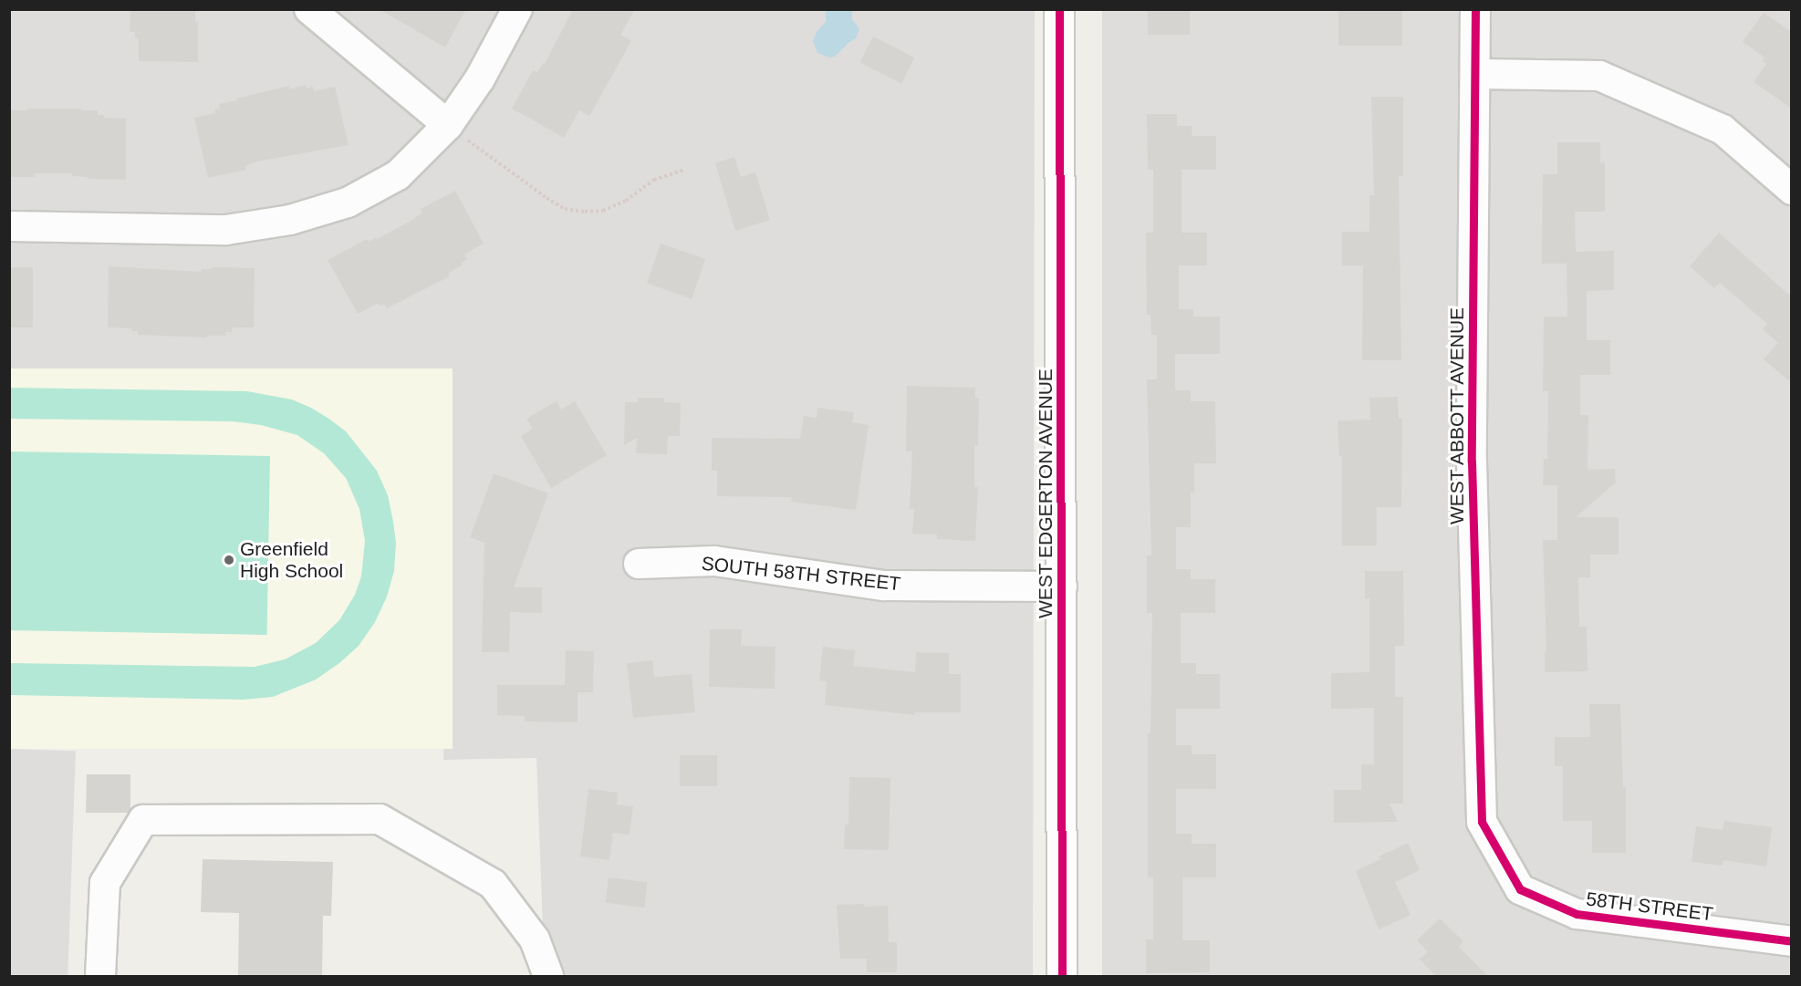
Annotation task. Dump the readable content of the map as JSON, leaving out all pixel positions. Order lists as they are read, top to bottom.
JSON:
{
  "streets": {
    "street": [
      "WEST ABBOTT AVENUE",
      "WEST EDGERTON AVENUE",
      "SOUTH 58TH STREET",
      "58TH STREET"
    ]
  },
  "crossings": [
    ["WEST ABBOTT AVENUE", "58TH STREET"],
    ["WEST EDGERTON AVENUE", "SOUTH 58TH STREET"]
  ],
  "places": ["Greenfield High School"]
}
